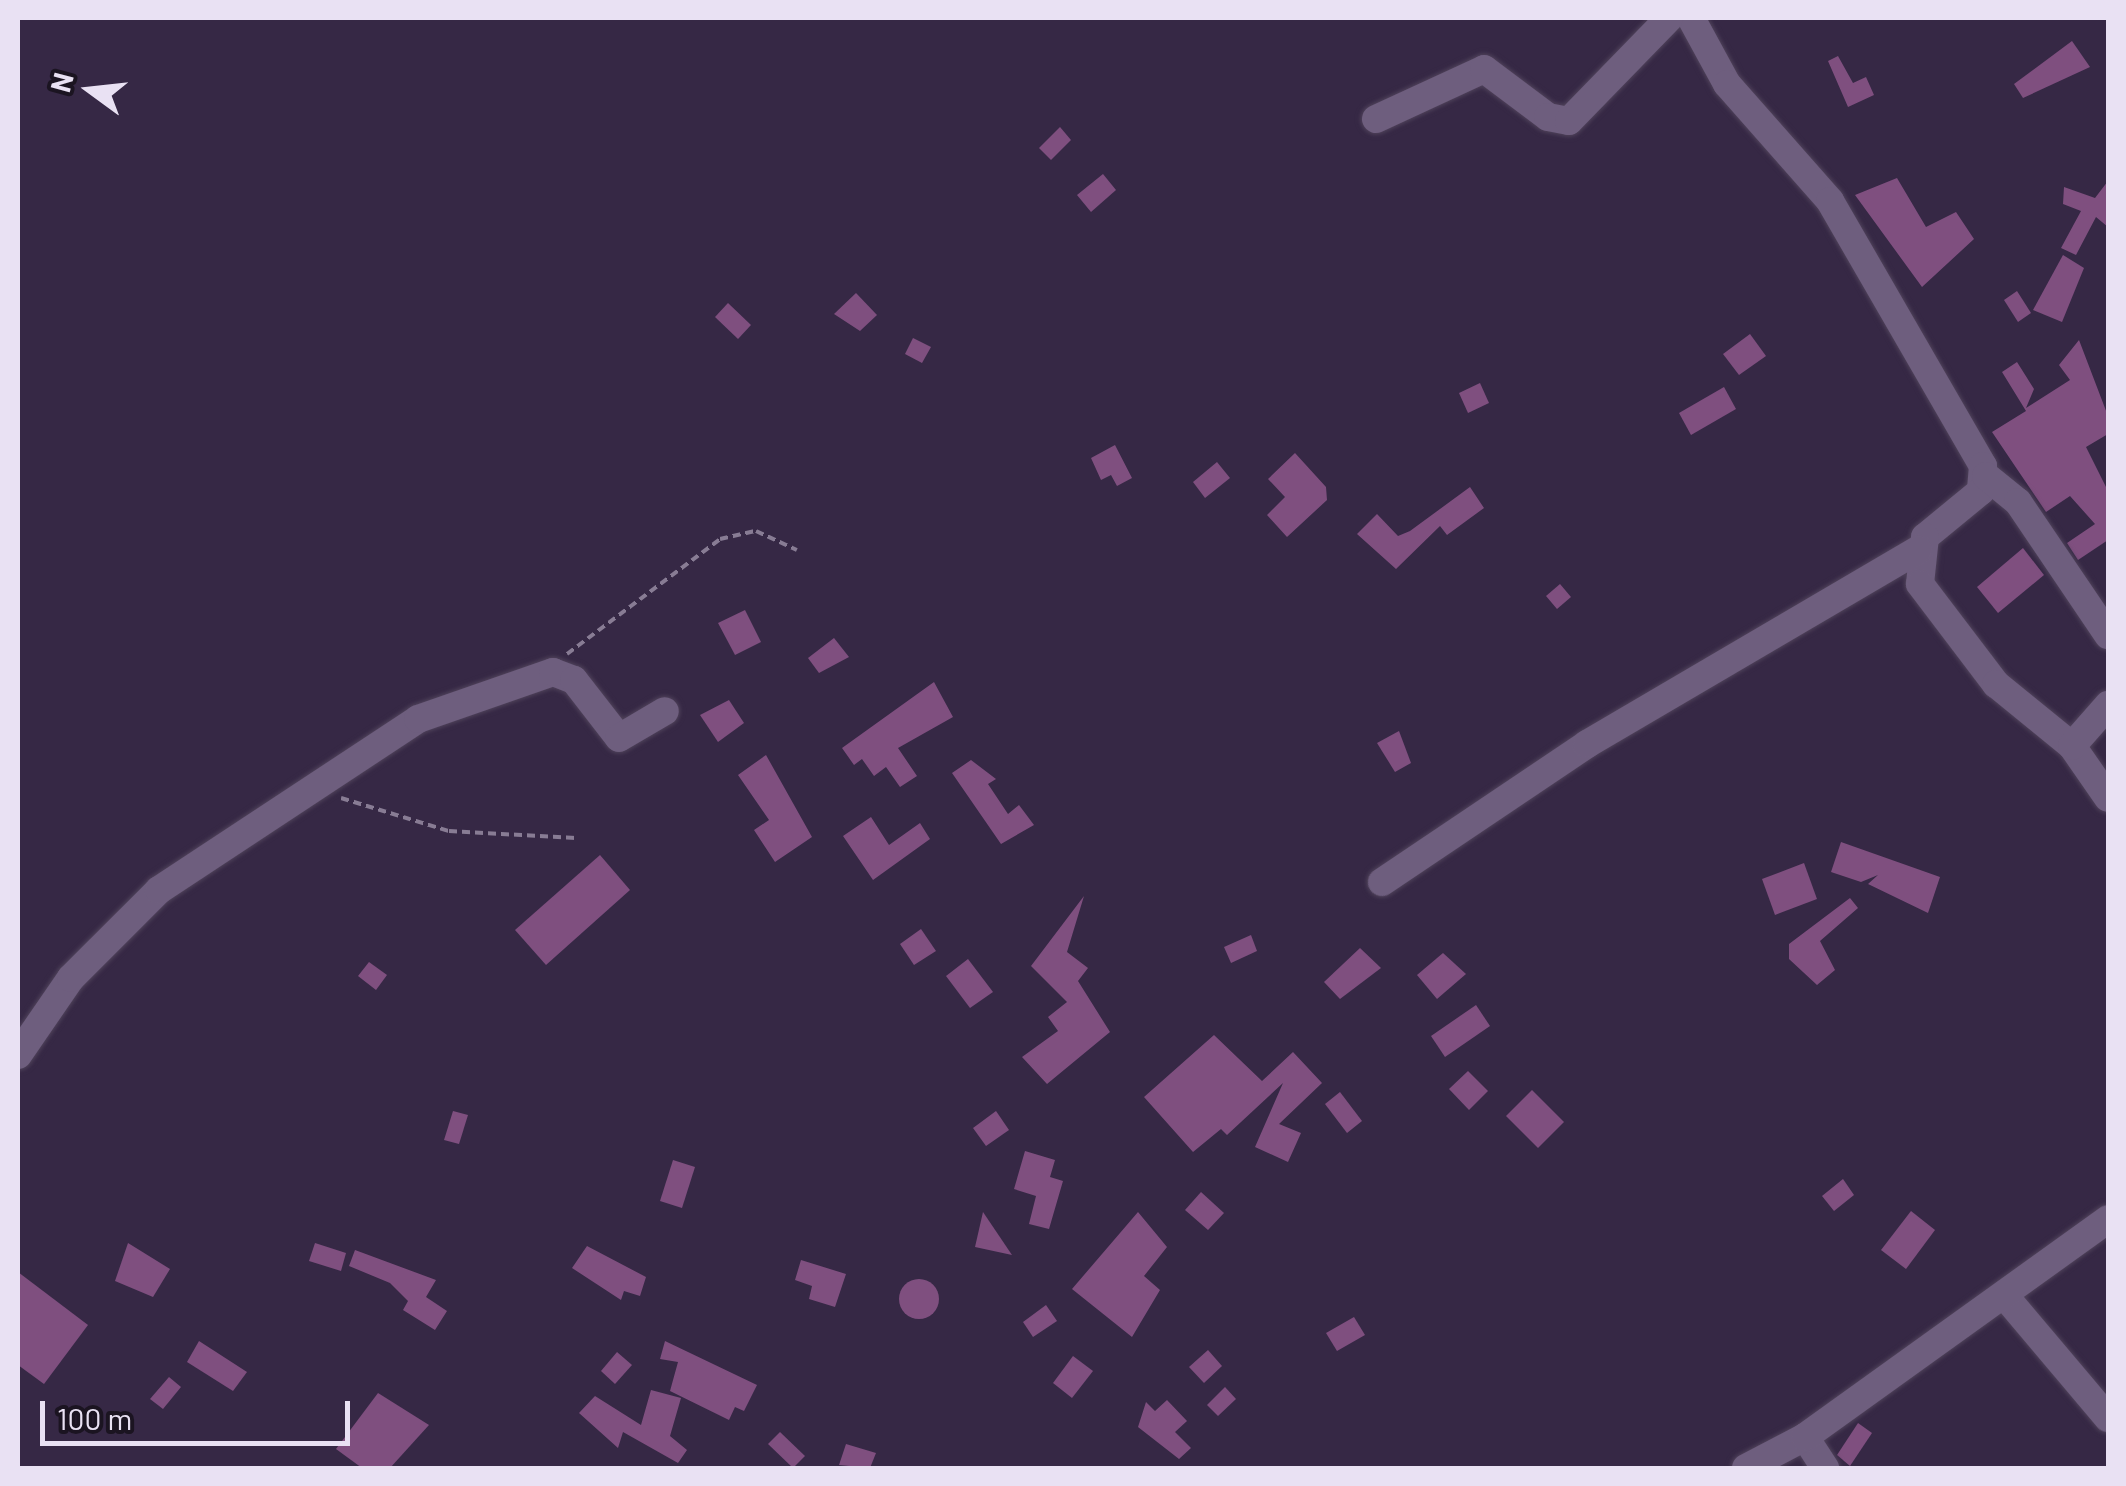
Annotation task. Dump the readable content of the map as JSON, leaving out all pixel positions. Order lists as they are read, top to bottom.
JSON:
{
  "scale_bar": "100 m",
  "north": "left"
}
